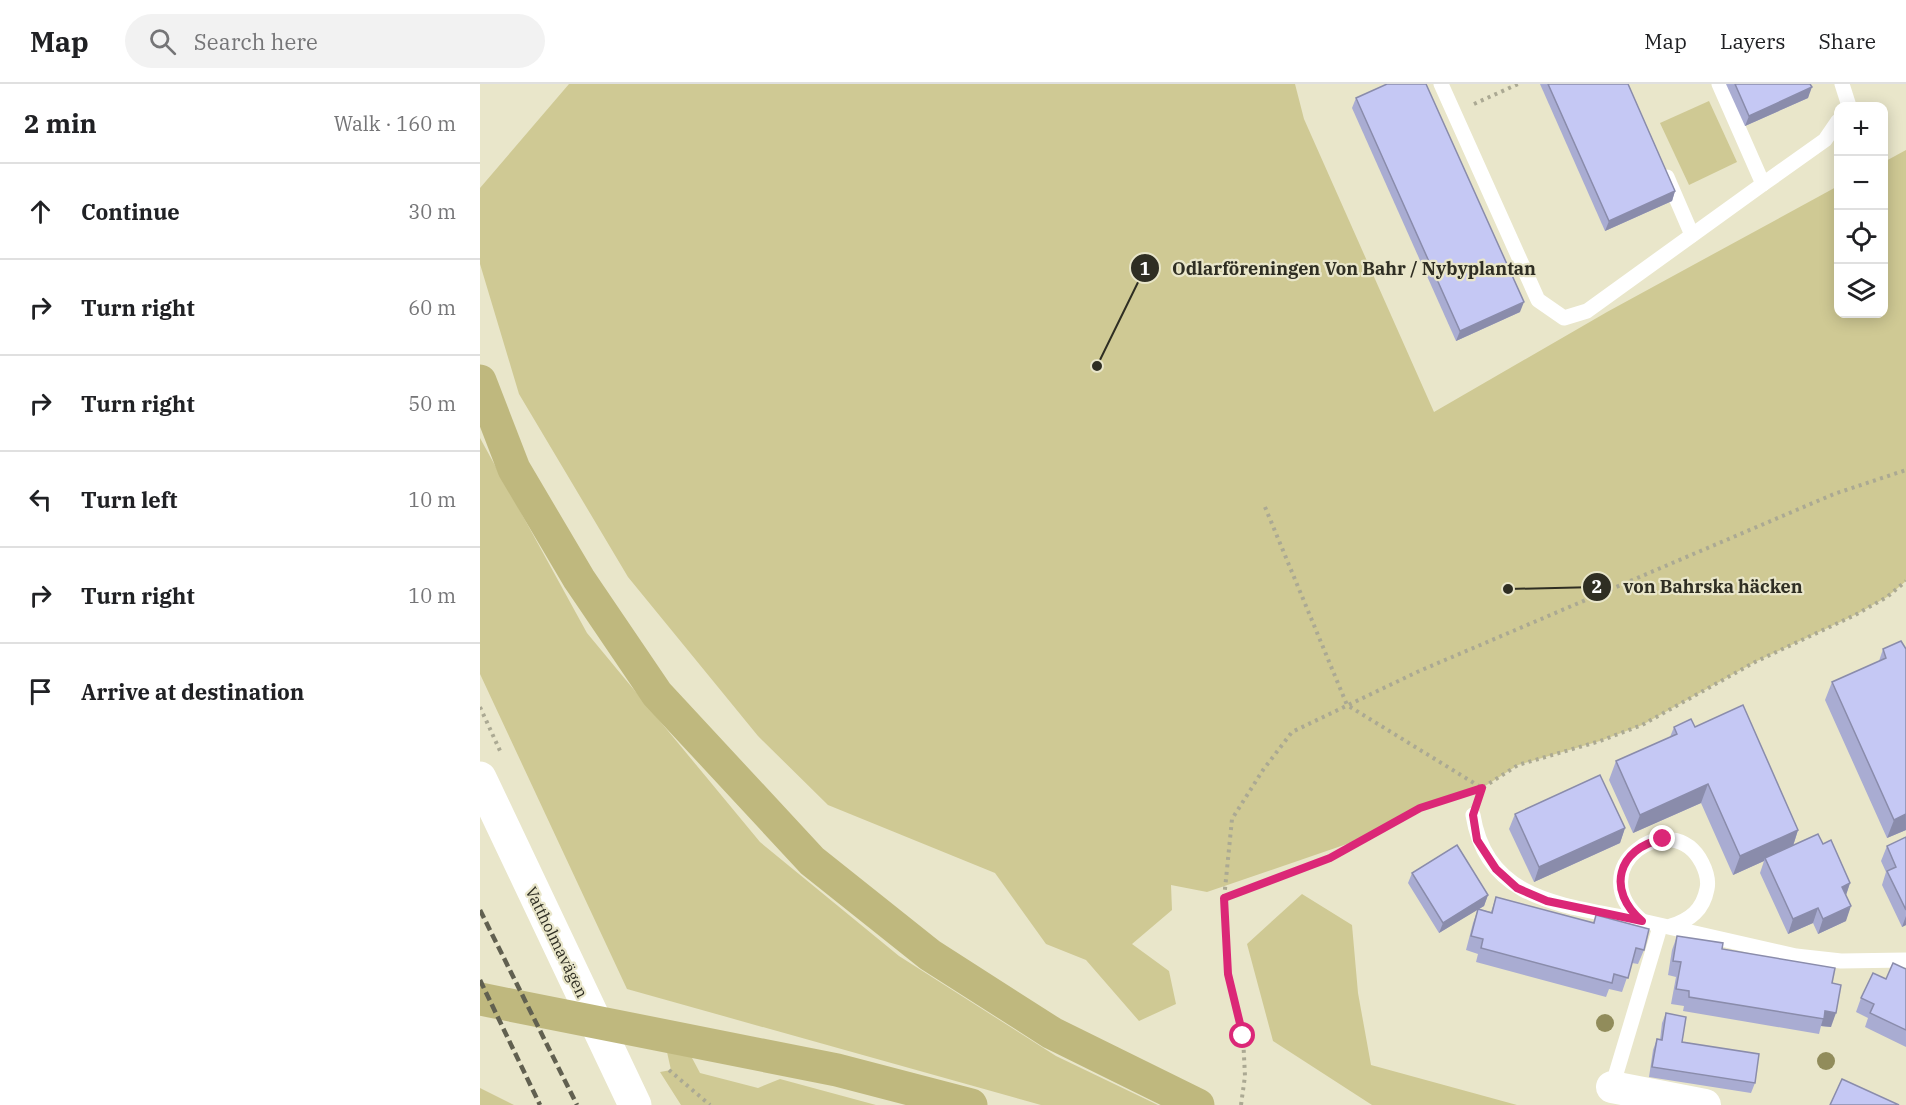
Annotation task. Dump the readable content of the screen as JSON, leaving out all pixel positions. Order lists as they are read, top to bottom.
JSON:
{
  "streets": {
    "main road": ["Vattholmavägen"]
  },
  "places": ["Odlarföreningen Von Bahr / Nybyplantan", "von Bahrska häcken"],
  "page": {
    "header": "Map",
    "search": "Search here",
    "nav": ["Map", "Layers", "Share"],
    "heading": ["2 min", "Walk · 160 m"],
    "map_buttons": ["+", "−"],
    "list": [
      ["Continue", "30 m"],
      ["Turn right", "60 m"],
      ["Turn right", "50 m"],
      ["Turn left", "10 m"],
      ["Turn right", "10 m"],
      "Arrive at destination"
    ]
  }
}
